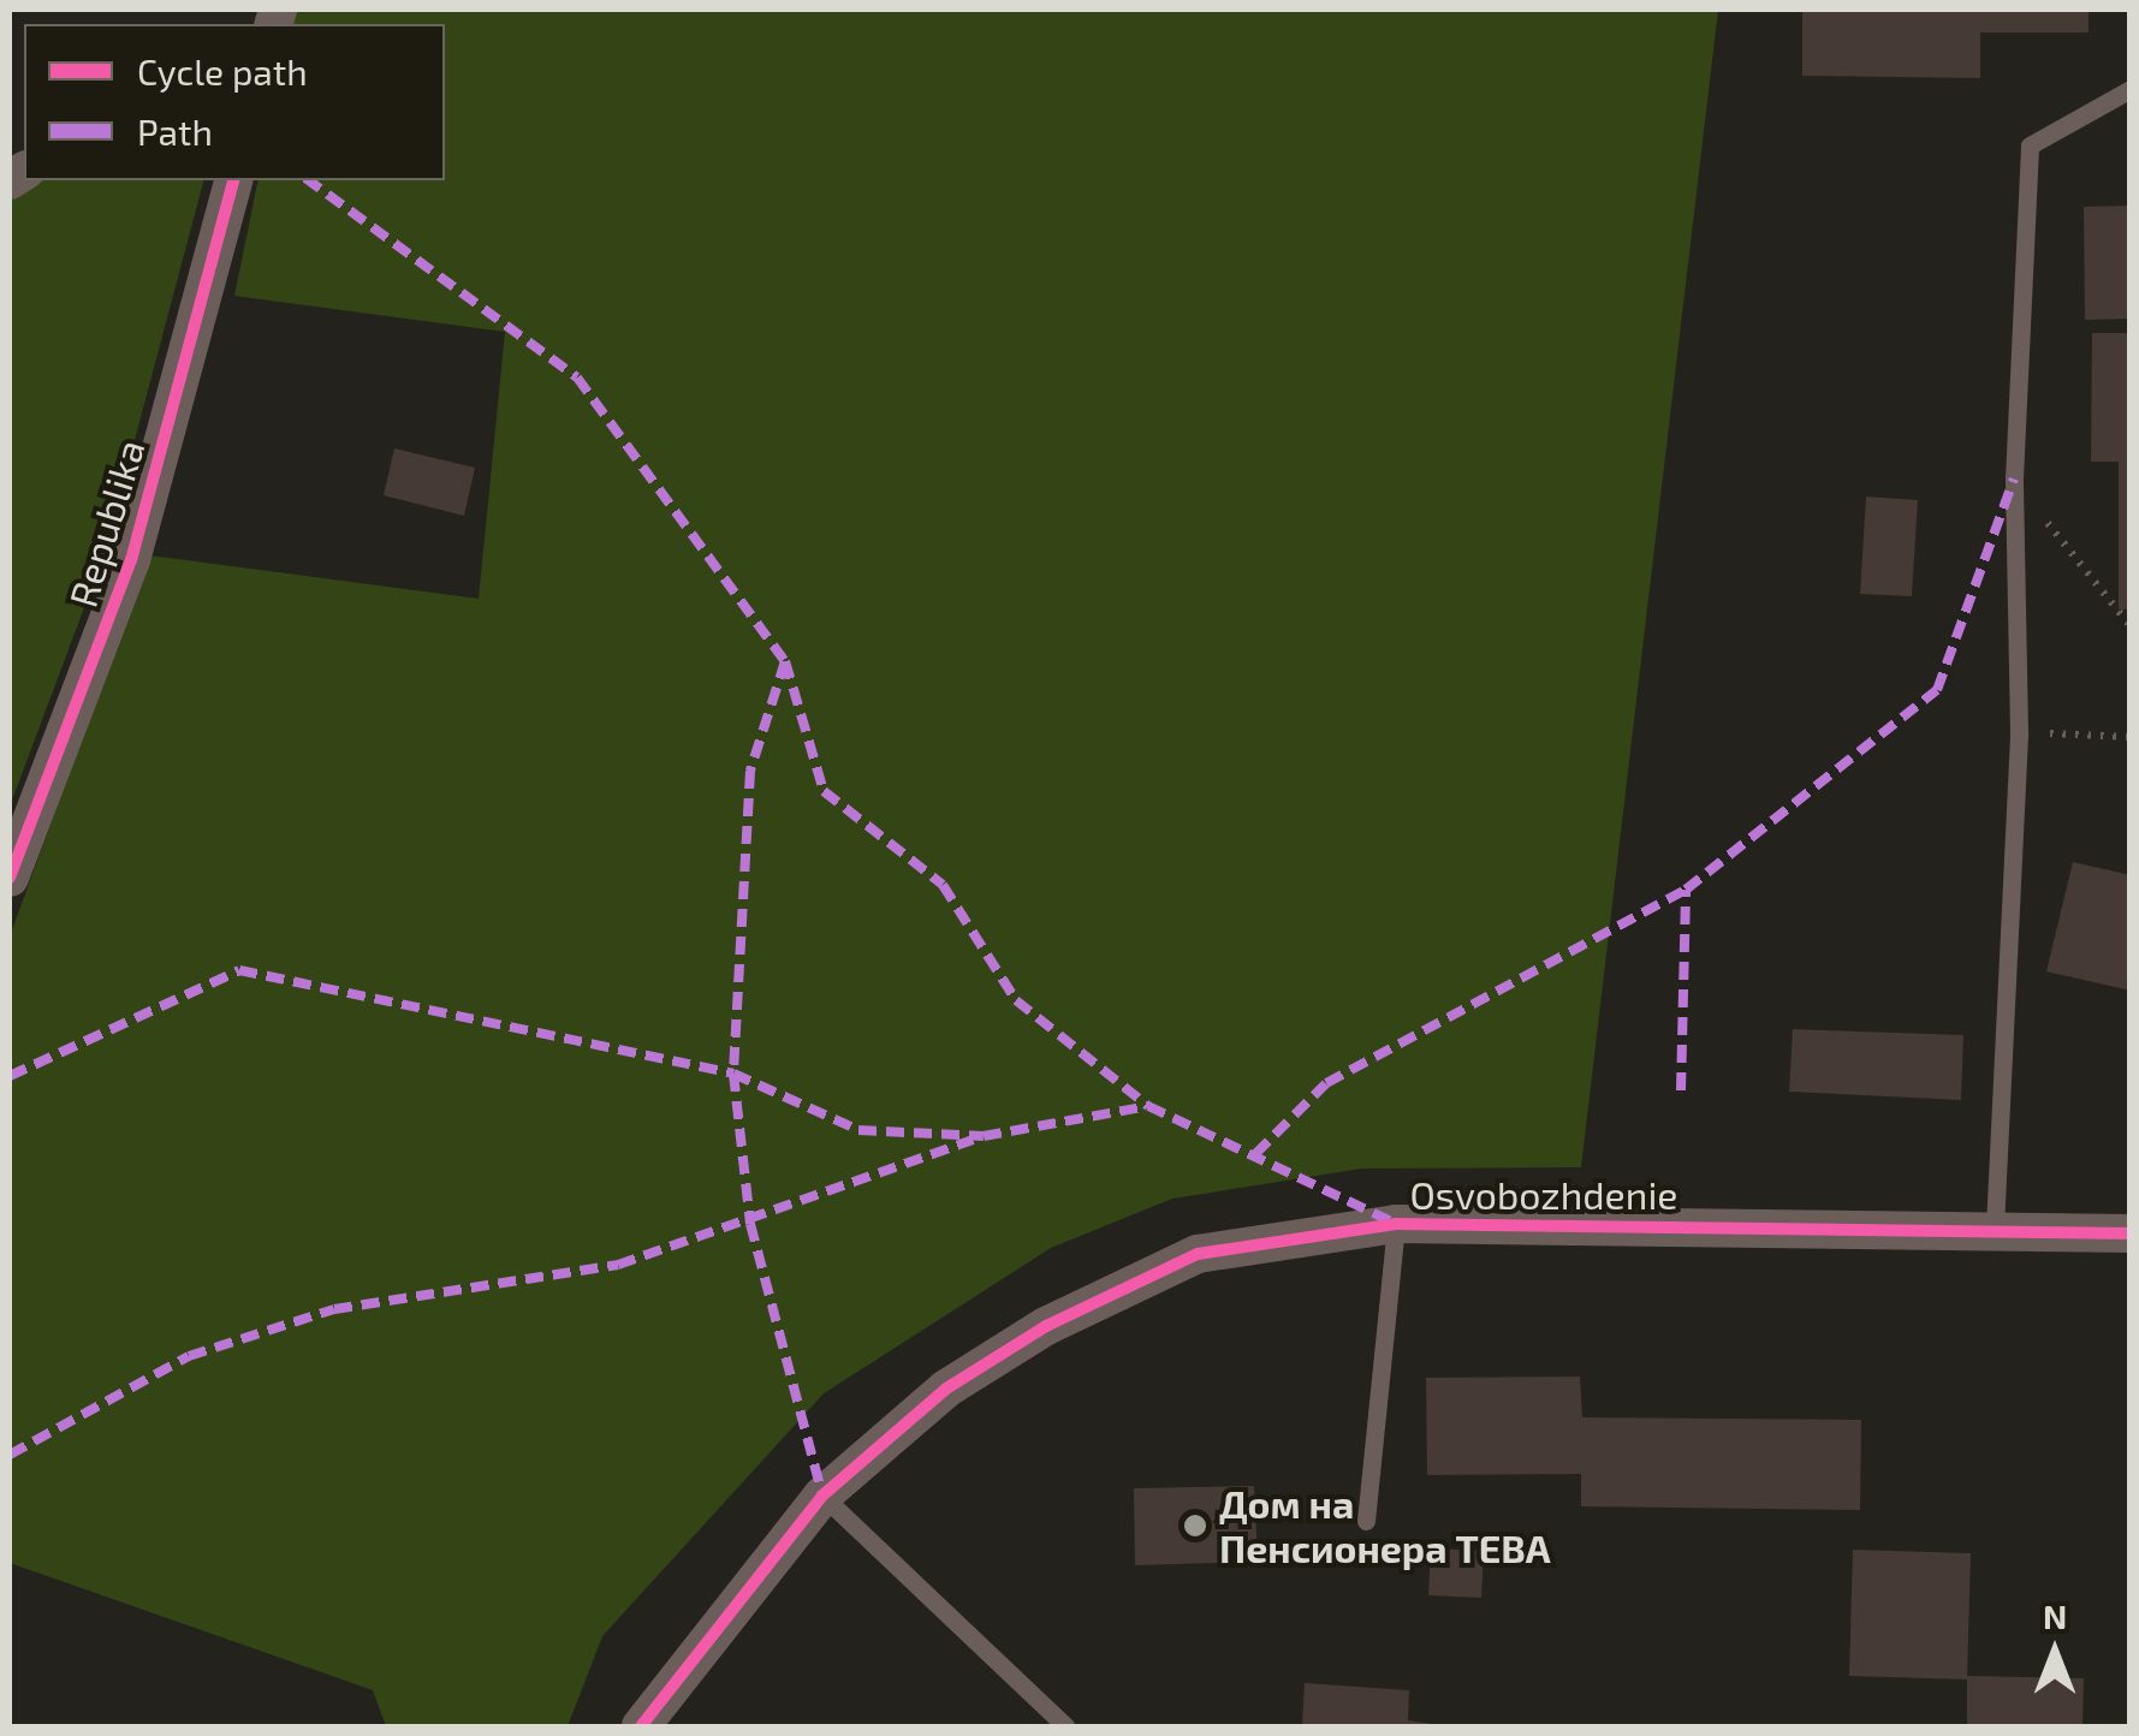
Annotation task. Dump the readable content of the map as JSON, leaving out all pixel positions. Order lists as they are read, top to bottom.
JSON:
{
  "streets": {
    "street": ["Republika", "Osvobozhdenie"]
  },
  "places": ["Дом на Пенсионера ТЕВА"],
  "legend": ["Cycle path", "Path"],
  "north": "top"
}
